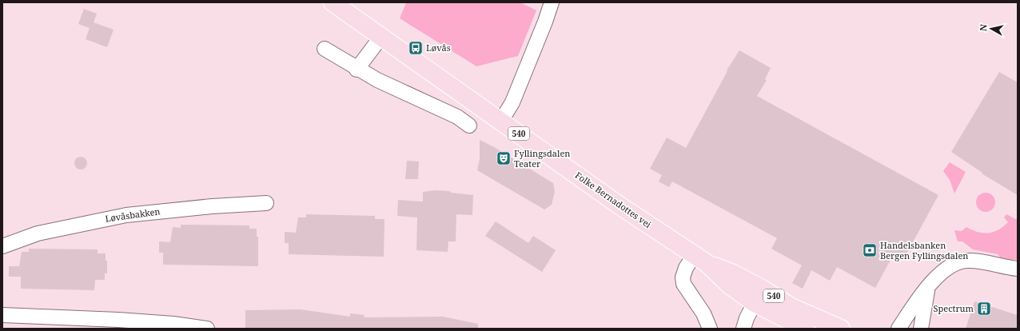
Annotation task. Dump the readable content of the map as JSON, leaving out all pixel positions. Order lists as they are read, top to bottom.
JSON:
{
  "streets": {
    "main road": ["540", "Folke Bernadottes vei"],
    "street": ["Løvåsbakken"]
  },
  "places": {
    "bus stop": ["Løvås"],
    "theatre": ["Fyllingsdalen Teater"],
    "bank": ["Handelsbanken Bergen Fyllingsdalen"],
    "building": ["Spectrum"]
  },
  "north": "left"
}
